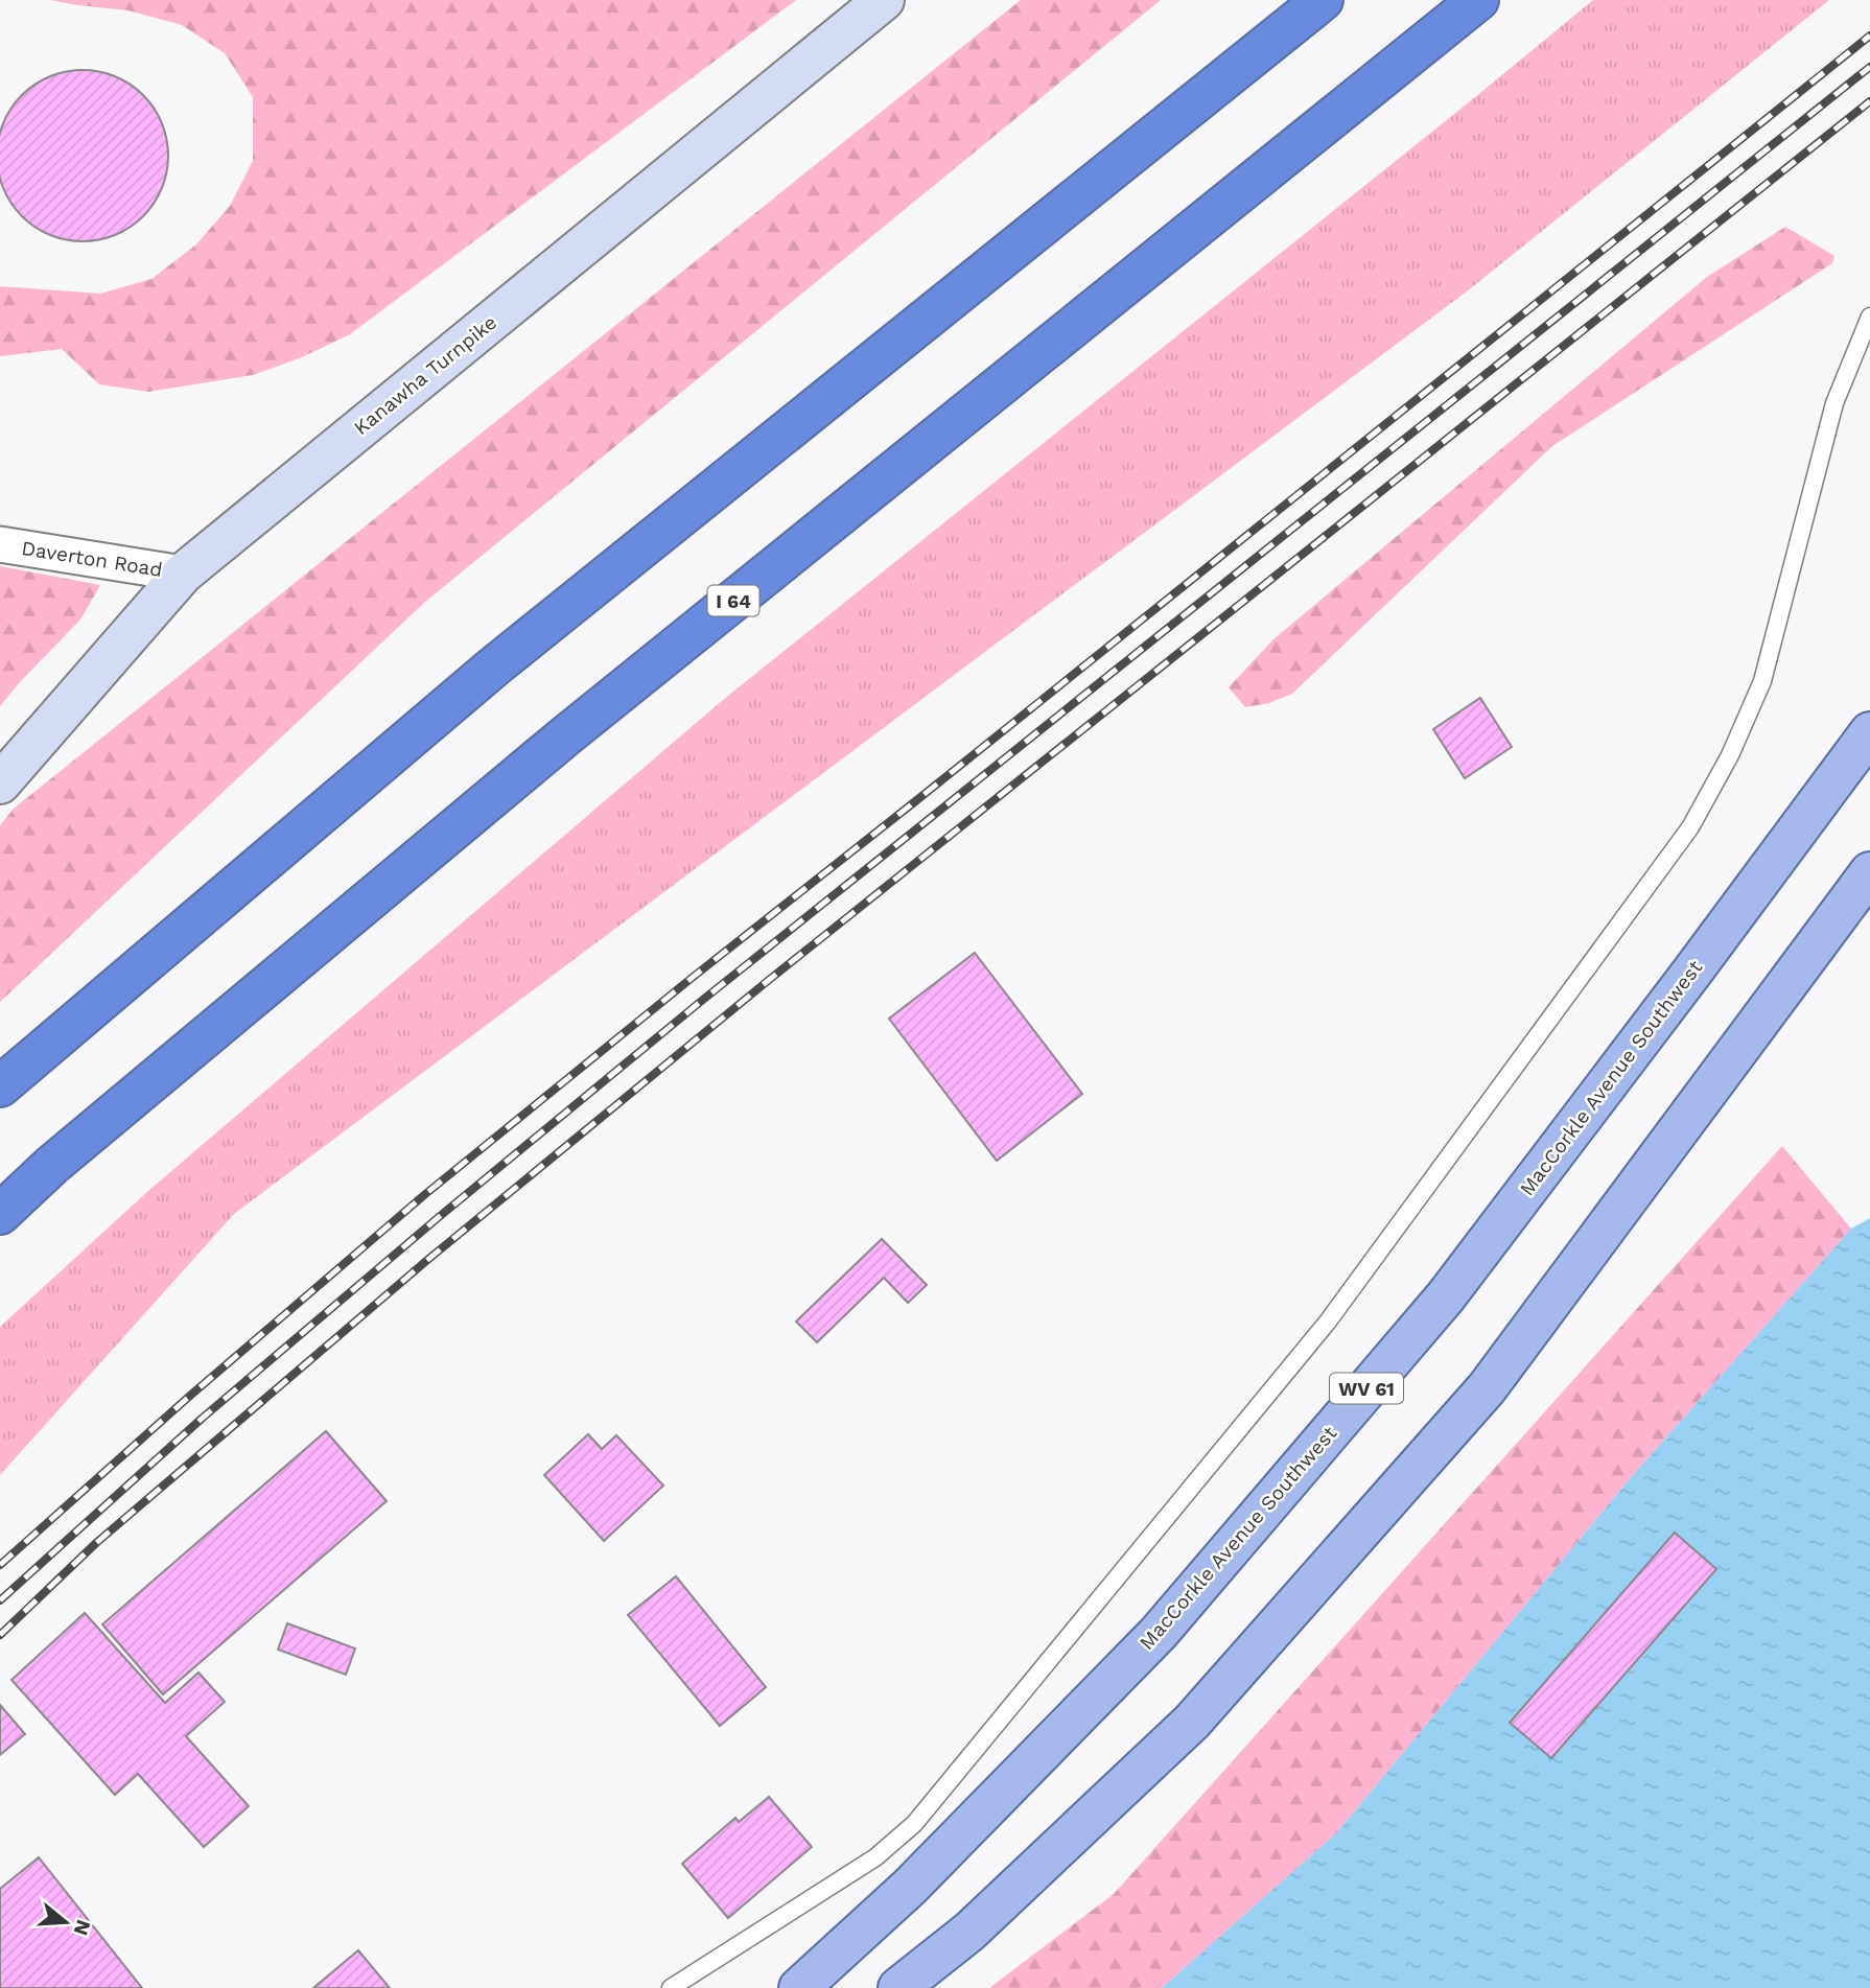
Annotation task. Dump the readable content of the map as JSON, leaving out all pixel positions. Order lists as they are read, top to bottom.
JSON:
{
  "streets": {
    "highway": ["I 64"],
    "main road": ["Kanawha Turnpike", "MacCorkle Avenue Southwest", "WV 61"],
    "street": ["Daverton Road"]
  },
  "crossings": [
    ["Kanawha Turnpike", "Daverton Road"]
  ],
  "north": "right"
}
